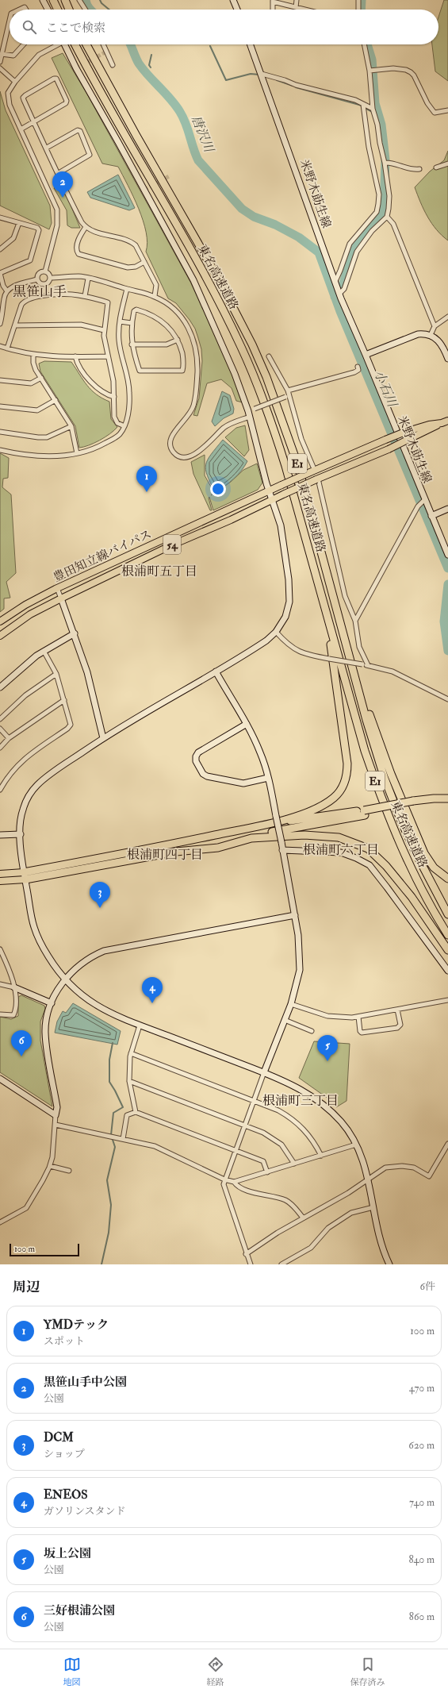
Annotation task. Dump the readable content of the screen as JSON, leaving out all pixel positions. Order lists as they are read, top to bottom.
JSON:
{
  "streets": {
    "highway": ["東名高速道路", "E1"],
    "main road": ["54", "豊田知立線バイパス"],
    "street": ["米野木莇生線"]
  },
  "crossings": [
    ["54", "豊田知立線バイパス"]
  ],
  "districts": [
    "黒笹山手",
    "根浦町五丁目",
    "根浦町六丁目",
    "根浦町四丁目",
    "根浦町三丁目"
  ],
  "water": ["唐沢川", "小石川"],
  "scale_bar": "100 m",
  "page": {
    "search": "ここで検索",
    "pins": [
      "2",
      "1",
      "3",
      "4",
      "6",
      "5"
    ],
    "scale": "100 m",
    "heading": ["周辺", "6件"],
    "list": [
      {
        "mark": "1",
        "name": "YMDテック",
        "note": "スポット",
        "value": "100 m"
      },
      {
        "mark": "2",
        "name": "黒笹山手中公園",
        "note": "公園",
        "value": "470 m"
      },
      {
        "mark": "3",
        "name": "DCM",
        "note": "ショップ",
        "value": "620 m"
      },
      {
        "mark": "4",
        "name": "ENEOS",
        "note": "ガソリンスタンド",
        "value": "740 m"
      },
      {
        "mark": "5",
        "name": "坂上公園",
        "note": "公園",
        "value": "840 m"
      },
      {
        "mark": "6",
        "name": "三好根浦公園",
        "note": "公園",
        "value": "860 m"
      }
    ],
    "nav": ["地図", "経路", "保存済み"]
  }
}
